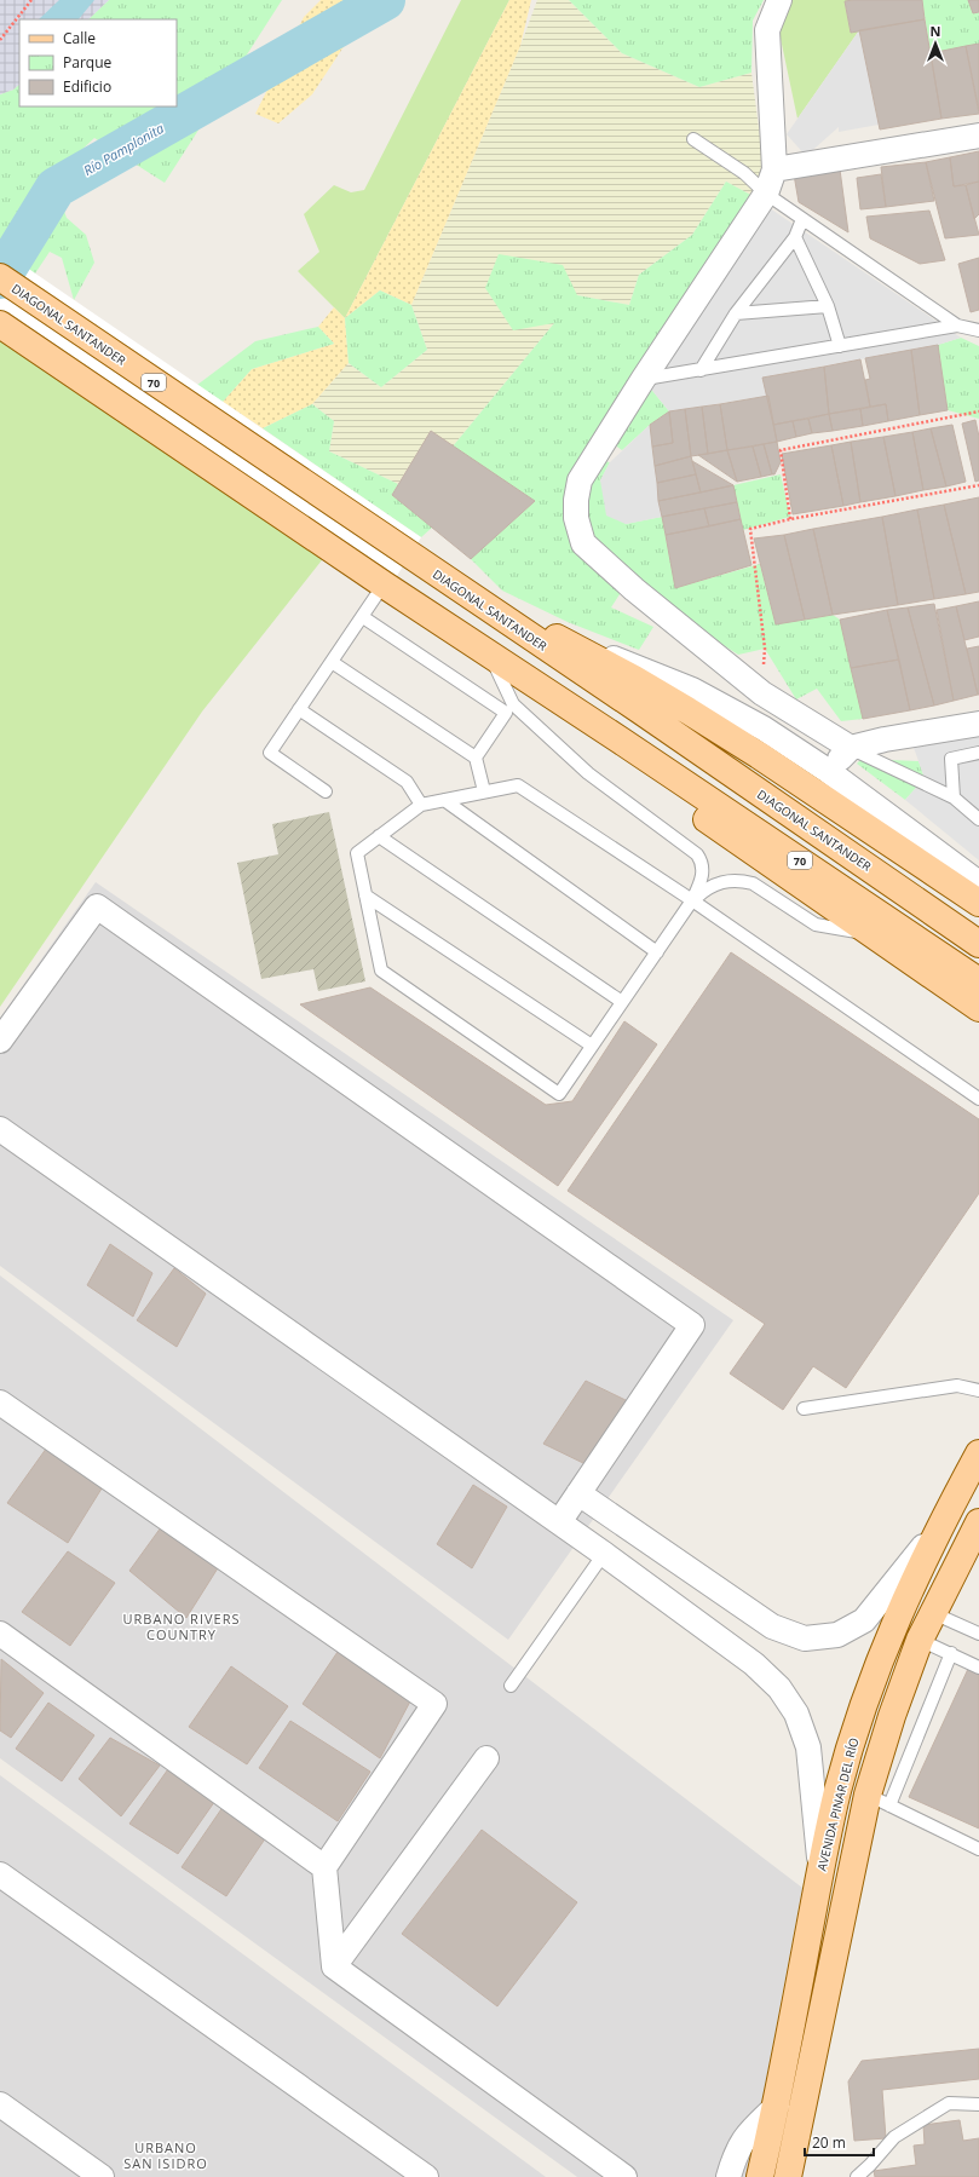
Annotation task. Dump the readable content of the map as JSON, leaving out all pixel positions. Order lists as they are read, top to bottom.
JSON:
{
  "streets": {
    "main road": ["DIAGONAL SANTANDER", "70", "AVENIDA PINAR DEL RÍO"]
  },
  "districts": ["URBANO RIVERS COUNTRY", "URBANO SAN ISIDRO"],
  "water": ["Río Pamplonita"],
  "legend": ["Calle", "Parque", "Edificio"],
  "scale_bar": "20 m",
  "north": "top"
}
